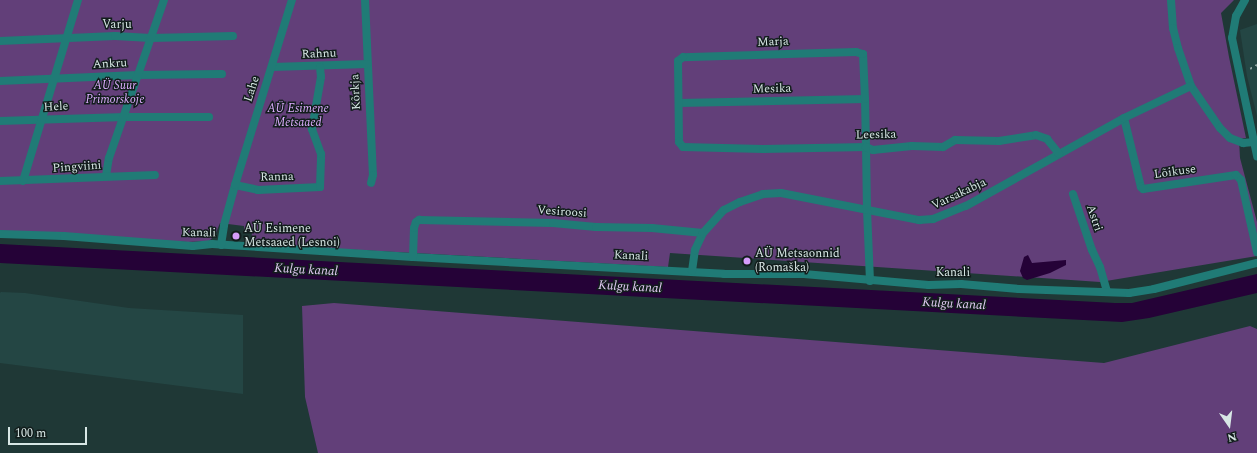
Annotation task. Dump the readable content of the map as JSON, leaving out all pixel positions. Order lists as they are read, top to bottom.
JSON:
{
  "streets": {
    "street": [
      "Varju",
      "Marja",
      "Rahnu",
      "Ankru",
      "Lahe",
      "Mesika",
      "Kõrkja",
      "Hele",
      "Leesika",
      "Pingviini",
      "Lõikuse",
      "Ranna",
      "Varsakabja",
      "Vesiroosi",
      "Astri",
      "Kanali"
    ]
  },
  "crossings": [
    ["Marja", "Mesika"],
    ["Marja", "Leesika"],
    ["Rahnu", "Lahe"],
    ["Rahnu", "Kõrkja"],
    ["Rahnu", "Ranna"],
    ["Lahe", "Ranna"],
    ["Lahe", "Kanali"],
    ["Mesika", "Leesika"],
    ["Leesika", "Varsakabja"],
    ["Lõikuse", "Varsakabja"],
    ["Varsakabja", "Vesiroosi"],
    ["Varsakabja", "Kanali"],
    ["Vesiroosi", "Kanali"],
    ["Astri", "Kanali"]
  ],
  "water": ["Kulgu kanal"],
  "parks": ["AÜ Suur Primorskoje", "AÜ Esimene Metsaaed"],
  "places": ["AÜ Esimene Metsaaed (Lesnoi)", "AÜ Metsaonnid (Romaška)"],
  "scale_bar": "100 m",
  "north": "bottom"
}
